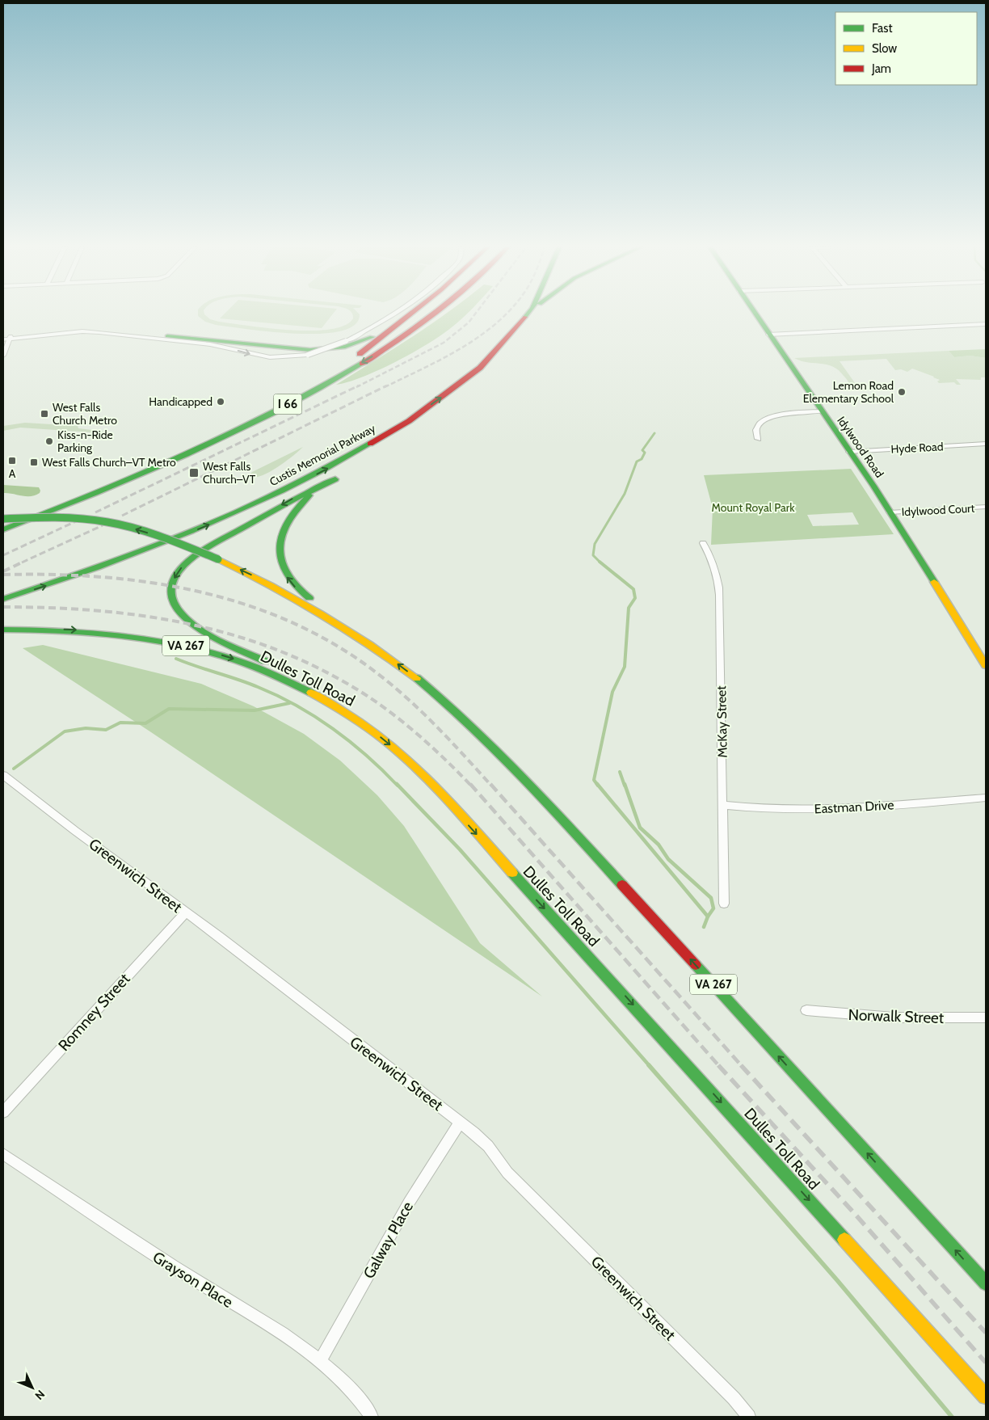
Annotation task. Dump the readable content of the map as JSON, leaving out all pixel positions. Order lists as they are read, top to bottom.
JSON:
{
  "streets": {
    "main road": [
      "I 66",
      "Idylwood Road",
      "Custis Memorial Parkway",
      "VA 267",
      "Dulles Toll Road"
    ],
    "street": [
      "Hyde Road",
      "Idylwood Court",
      "McKay Street",
      "Eastman Drive",
      "Greenwich Street",
      "Romney Street",
      "Norwalk Street",
      "Galway Place",
      "Grayson Place"
    ]
  },
  "crossings": [
    ["Idylwood Road", "Hyde Road"],
    ["Idylwood Road", "Idylwood Court"],
    ["McKay Street", "Eastman Drive"],
    ["Greenwich Street", "Romney Street"],
    ["Greenwich Street", "Galway Place"],
    ["Galway Place", "Grayson Place"]
  ],
  "parks": ["Mount Royal Park"],
  "places": {
    "other": ["Lemon Road Elementary School", "Handicapped", "Kiss-n-Ride Parking"],
    "transit": [
      "West Falls Church Metro",
      "A",
      "West Falls Church–VT Metro",
      "West Falls Church–VT"
    ]
  },
  "legend": ["Fast", "Slow", "Jam"],
  "north": "bottom right"
}
